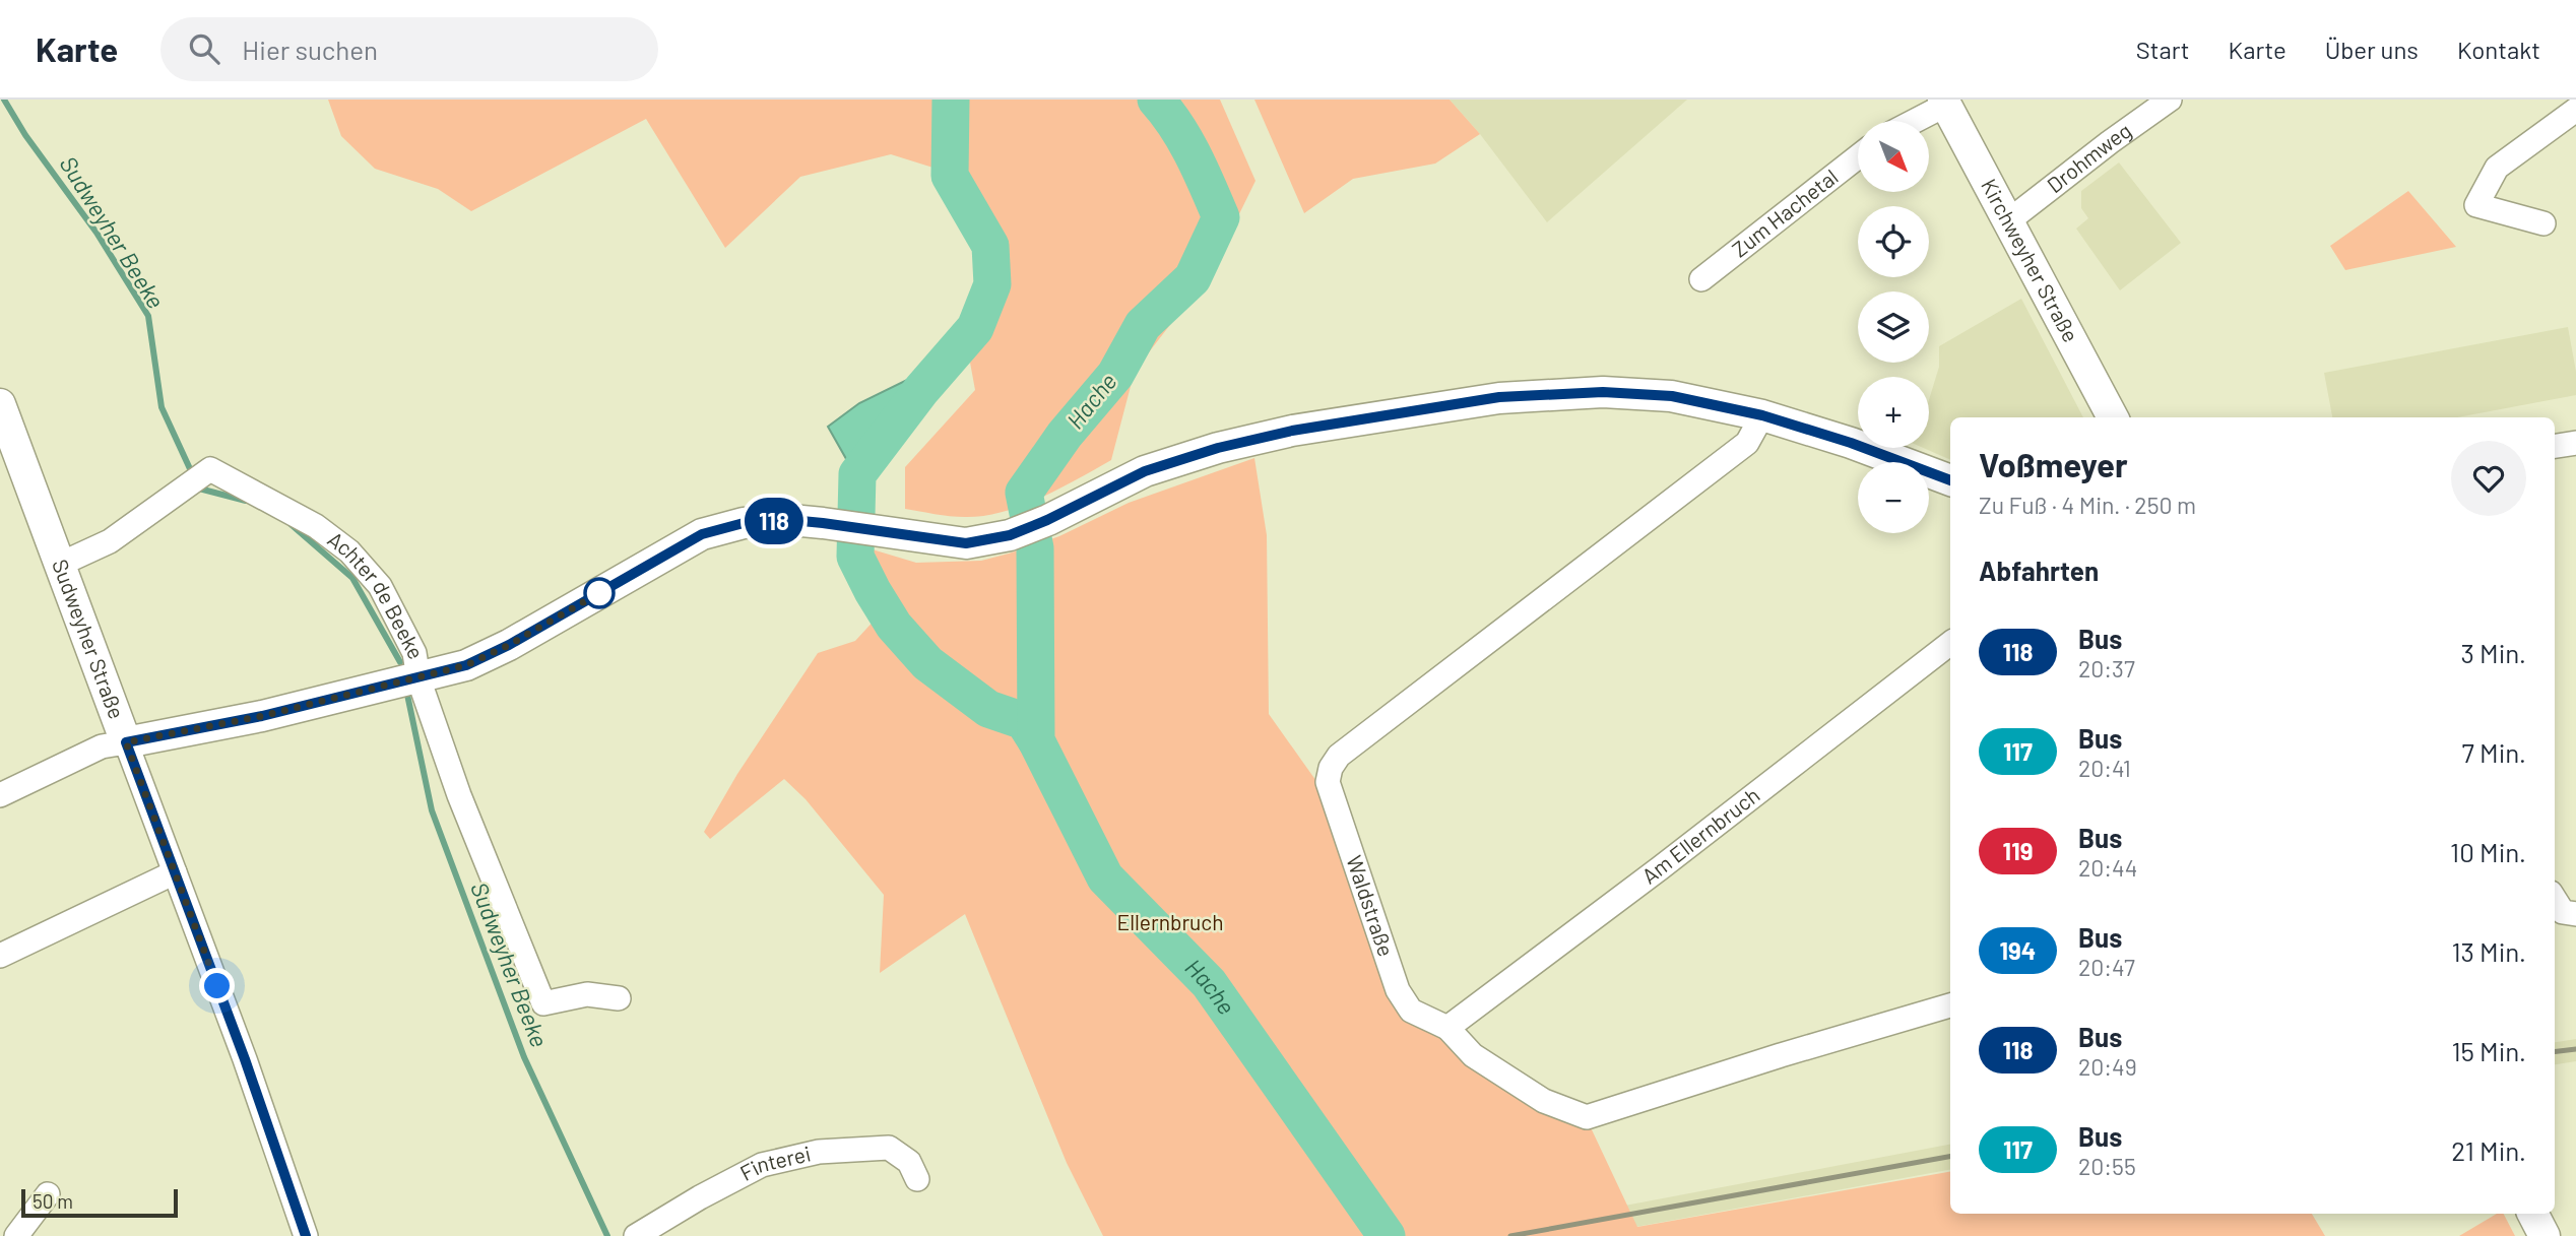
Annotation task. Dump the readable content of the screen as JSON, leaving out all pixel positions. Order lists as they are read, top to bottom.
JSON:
{
  "streets": {
    "main road": ["Kirchweyher Straße", "Sudweyher Straße"],
    "street": [
      "Drohmweg",
      "Zum Hachetal",
      "Achter de Beeke",
      "Am Ellernbruch",
      "Waldstraße",
      "Finterei"
    ]
  },
  "crossings": [
    ["Drohmweg", "Kirchweyher Straße"],
    ["Achter de Beeke", "Sudweyher Straße"],
    ["Am Ellernbruch", "Waldstraße"]
  ],
  "water": ["Sudweyher Beeke", "Hache"],
  "parks": ["Ellernbruch"],
  "lines": ["bus line 118"],
  "scale_bar": "50 m",
  "north": "bottom right",
  "page": {
    "header": "Karte",
    "search": "Hier suchen",
    "nav": [
      "Start",
      "Karte",
      "Über uns",
      "Kontakt"
    ],
    "on_map": "118",
    "map_buttons": ["+", "−"],
    "heading": [
      ["Voßmeyer", "Zu Fuß · 4 Min. · 250 m"],
      "Abfahrten"
    ],
    "list": [
      {
        "mark": "118",
        "name": "Bus",
        "note": "20:37",
        "value": "3 Min."
      },
      {
        "mark": "117",
        "name": "Bus",
        "note": "20:41",
        "value": "7 Min."
      },
      {
        "mark": "119",
        "name": "Bus",
        "note": "20:44",
        "value": "10 Min."
      },
      {
        "mark": "194",
        "name": "Bus",
        "note": "20:47",
        "value": "13 Min."
      },
      {
        "mark": "118",
        "name": "Bus",
        "note": "20:49",
        "value": "15 Min."
      },
      {
        "mark": "117",
        "name": "Bus",
        "note": "20:55",
        "value": "21 Min."
      }
    ],
    "scale": "50 m"
  }
}
